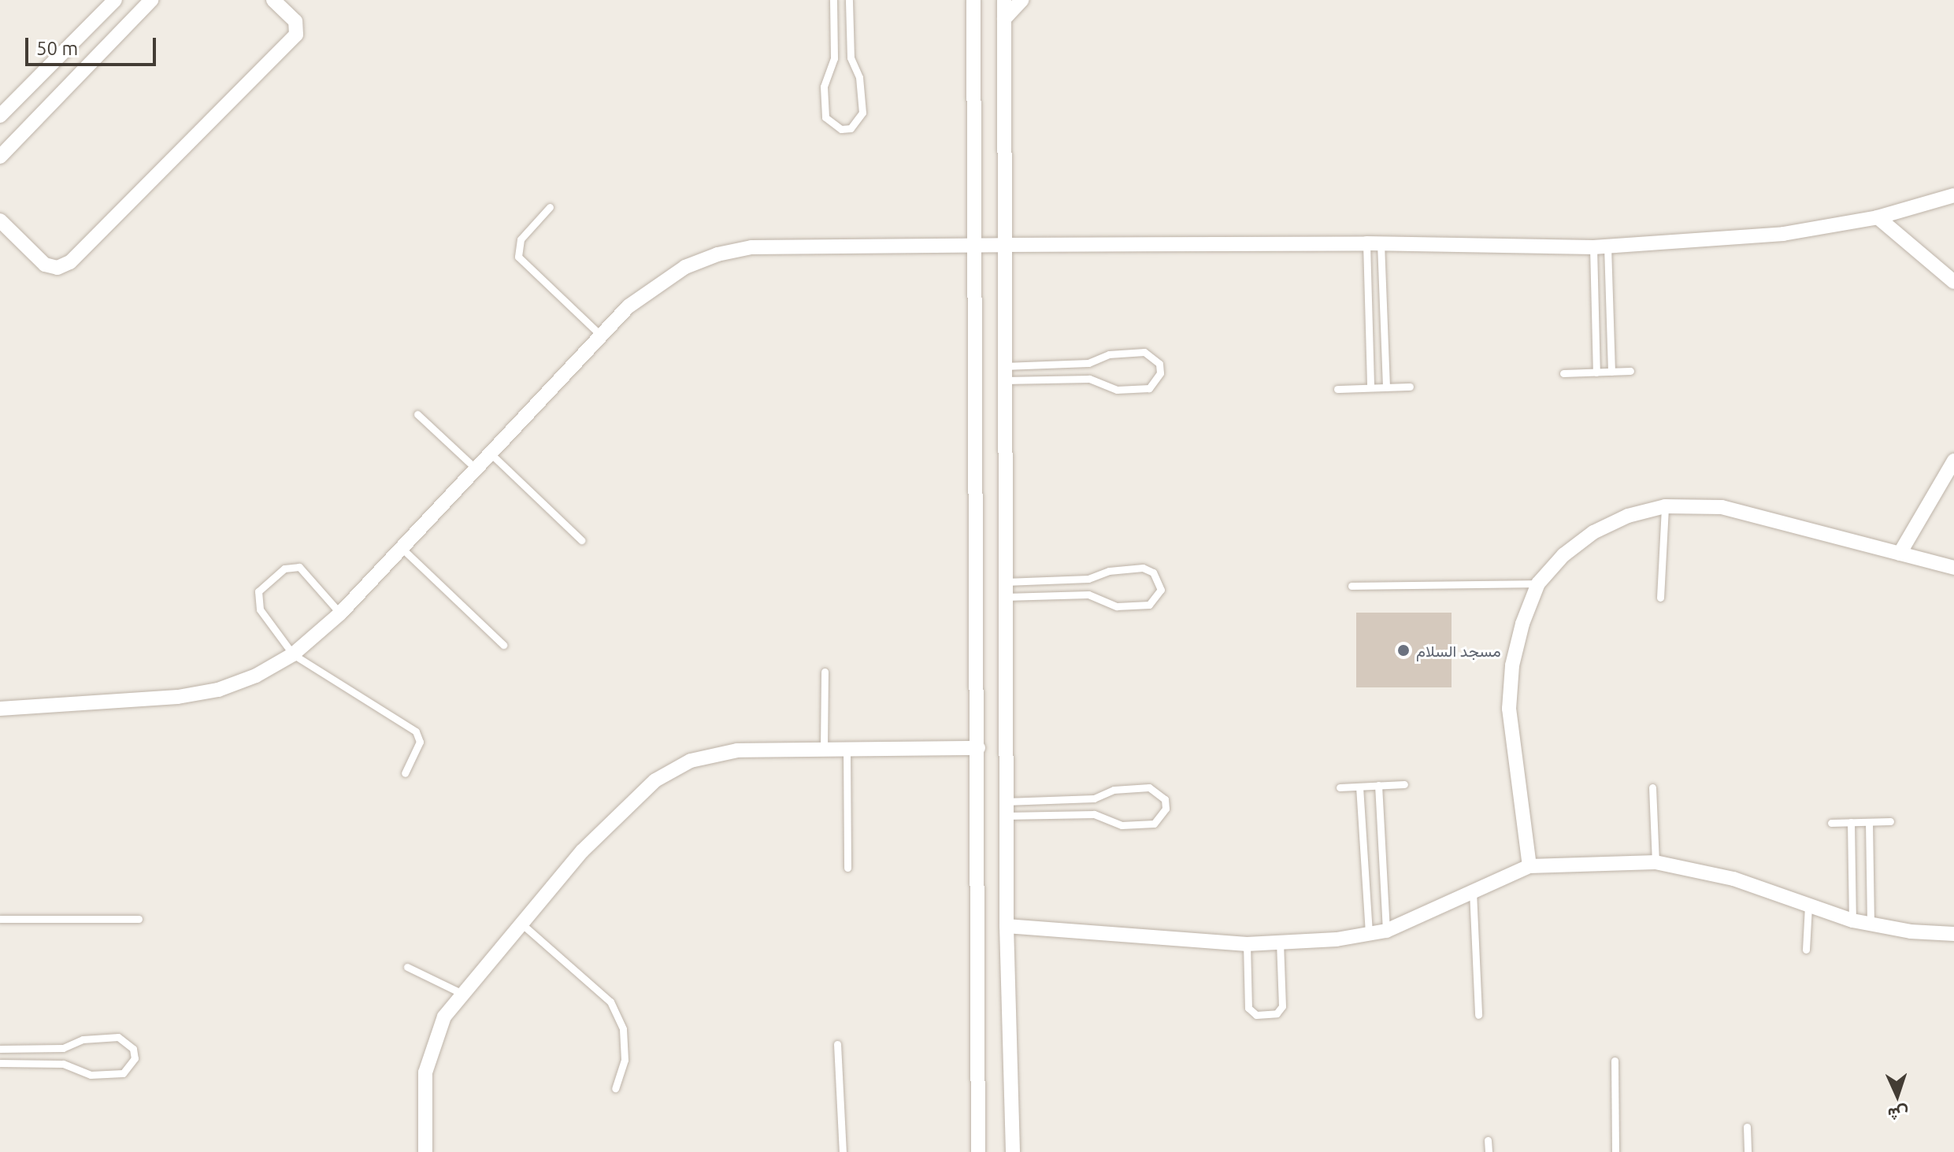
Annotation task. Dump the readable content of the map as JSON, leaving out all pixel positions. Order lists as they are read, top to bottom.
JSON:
{
  "places": ["مسجد السلام"],
  "scale_bar": "50 m",
  "north": "bottom"
}
